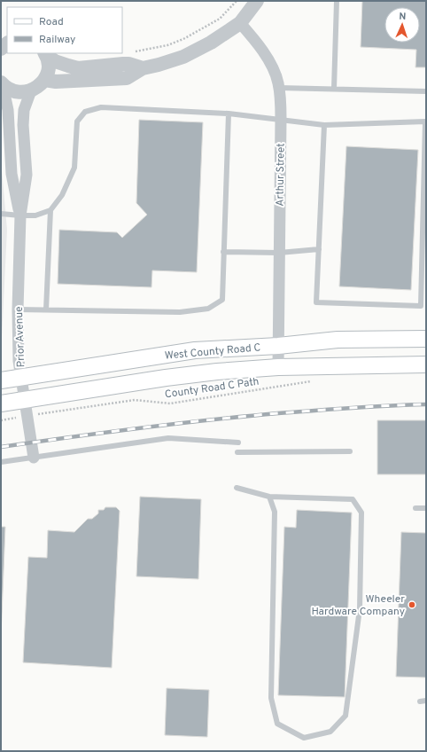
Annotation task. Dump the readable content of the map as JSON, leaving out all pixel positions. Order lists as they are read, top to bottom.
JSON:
{
  "streets": {
    "main road": ["West County Road C"],
    "street": ["Arthur Street", "Prior Avenue"],
    "path": ["County Road C Path"]
  },
  "crossings": [
    ["Arthur Street", "West County Road C"],
    ["Prior Avenue", "West County Road C"],
    ["Prior Avenue", "County Road C Path"]
  ],
  "places": ["Wheeler Hardware Company"],
  "legend": ["Road", "Railway"],
  "north": "top"
}
